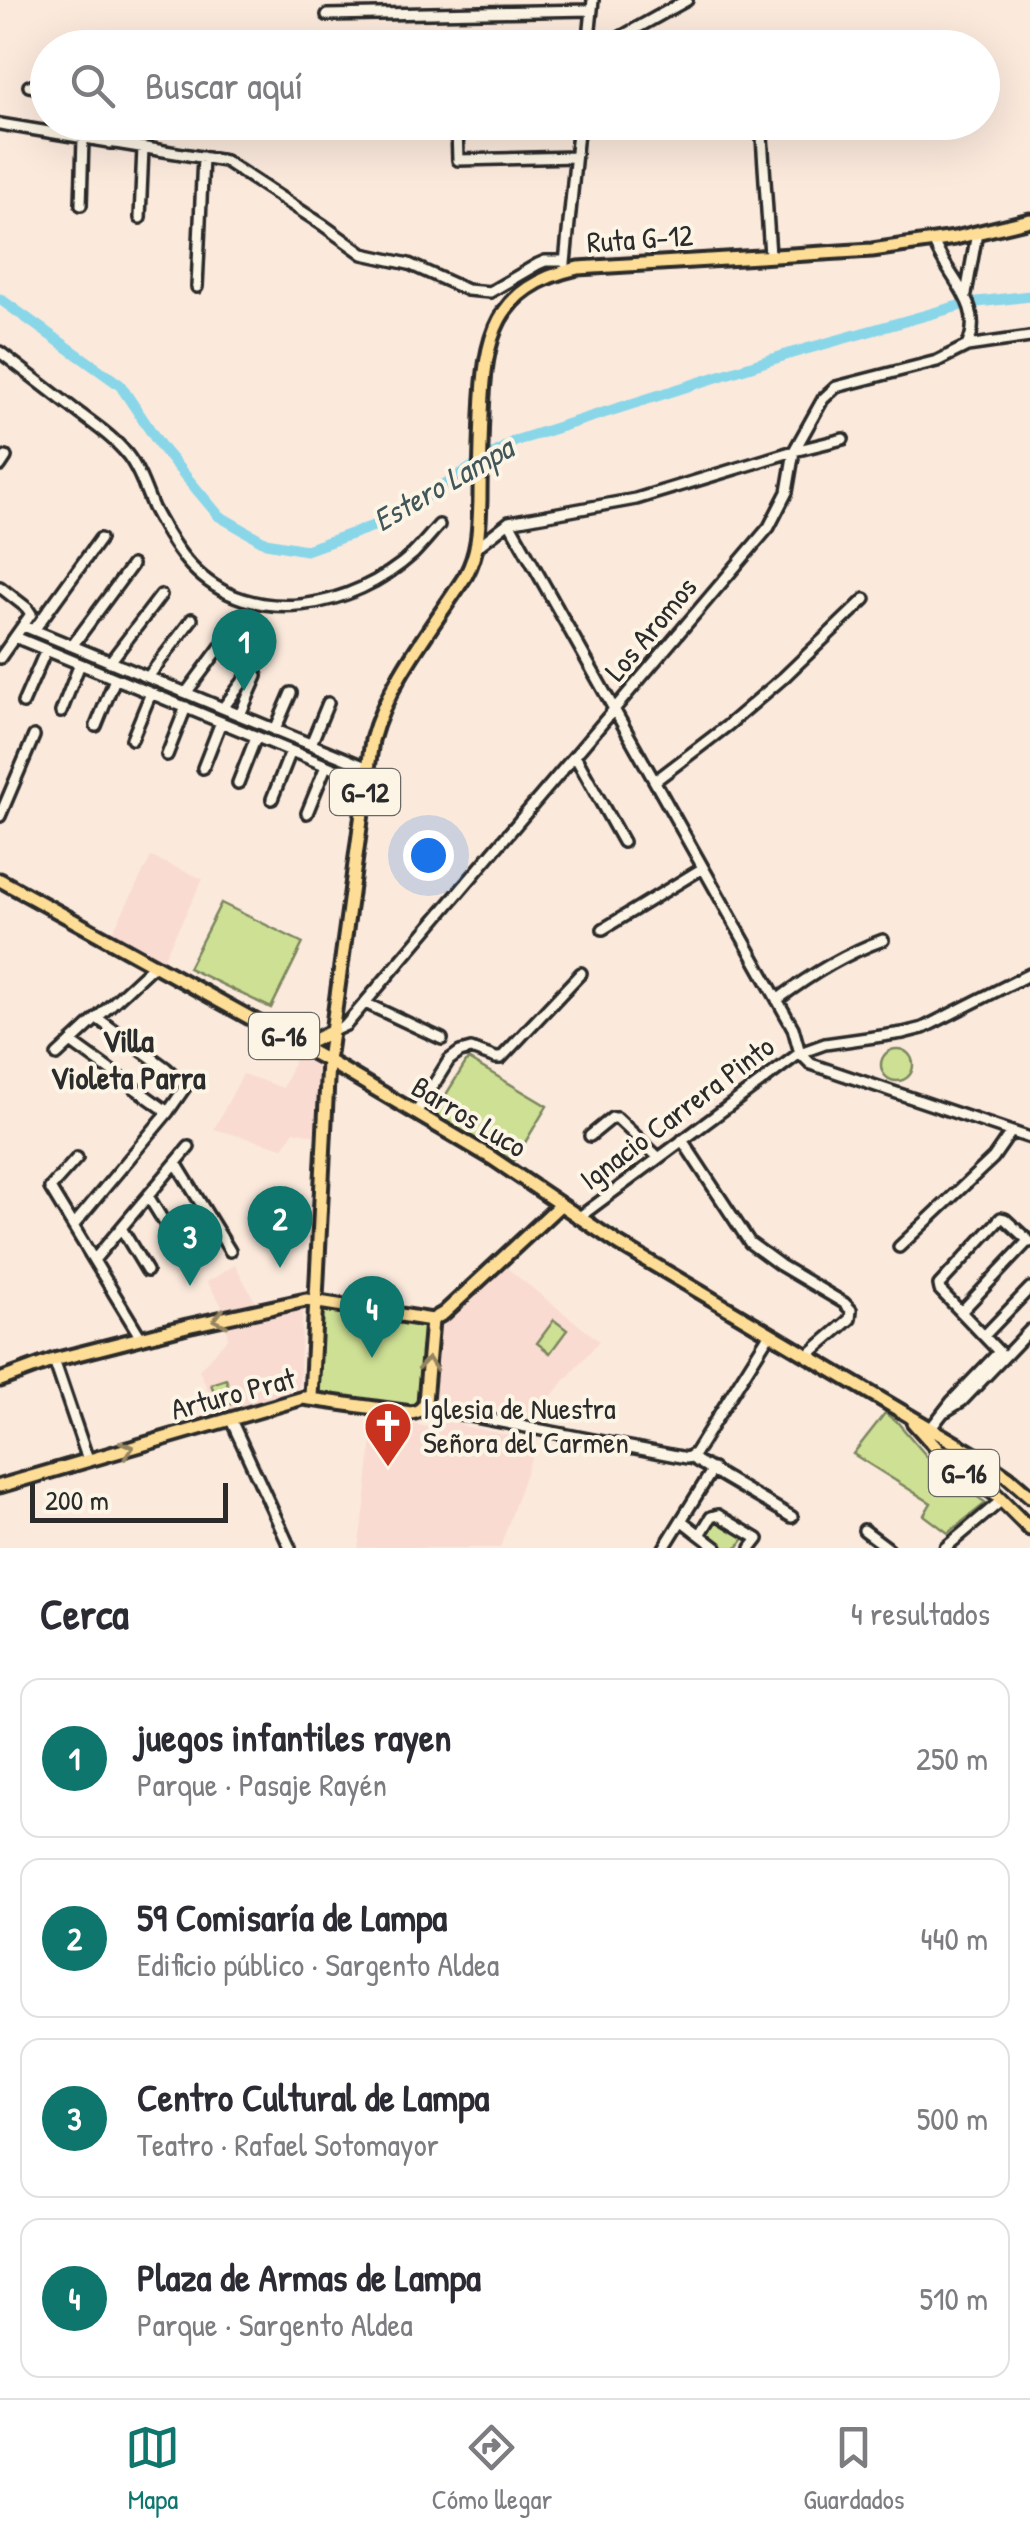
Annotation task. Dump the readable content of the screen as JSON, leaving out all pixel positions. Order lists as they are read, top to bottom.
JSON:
{
  "streets": {
    "main road": [
      "Ruta G-12",
      "G-12",
      "G-16",
      "Ignacio Carrera Pinto",
      "Barros Luco",
      "Arturo Prat"
    ],
    "street": ["Los Aromos"]
  },
  "crossings": [
    ["Ruta G-12", "G-12"],
    ["Los Aromos", "G-12"],
    ["G-12", "Barros Luco"],
    ["Ignacio Carrera Pinto", "Barros Luco"]
  ],
  "districts": ["Villa Violeta Parra"],
  "water": ["Estero Lampa"],
  "places": {
    "church": ["Iglesia de Nuestra Señora del Carmen"]
  },
  "scale_bar": "200 m",
  "page": {
    "search": "Buscar aquí",
    "pins": [
      "1",
      "2",
      "3",
      "4"
    ],
    "scale": "200 m",
    "heading": ["Cerca", "4 resultados"],
    "list": [
      {
        "mark": "1",
        "name": "juegos infantiles rayen",
        "note": "Parque · Pasaje Rayén",
        "value": "250 m"
      },
      {
        "mark": "2",
        "name": "59 Comisaría de Lampa",
        "note": "Edificio público · Sargento Aldea",
        "value": "440 m"
      },
      {
        "mark": "3",
        "name": "Centro Cultural de Lampa",
        "note": "Teatro · Rafael Sotomayor",
        "value": "500 m"
      },
      {
        "mark": "4",
        "name": "Plaza de Armas de Lampa",
        "note": "Parque · Sargento Aldea",
        "value": "510 m"
      }
    ],
    "nav": ["Mapa", "Cómo llegar", "Guardados"]
  }
}
